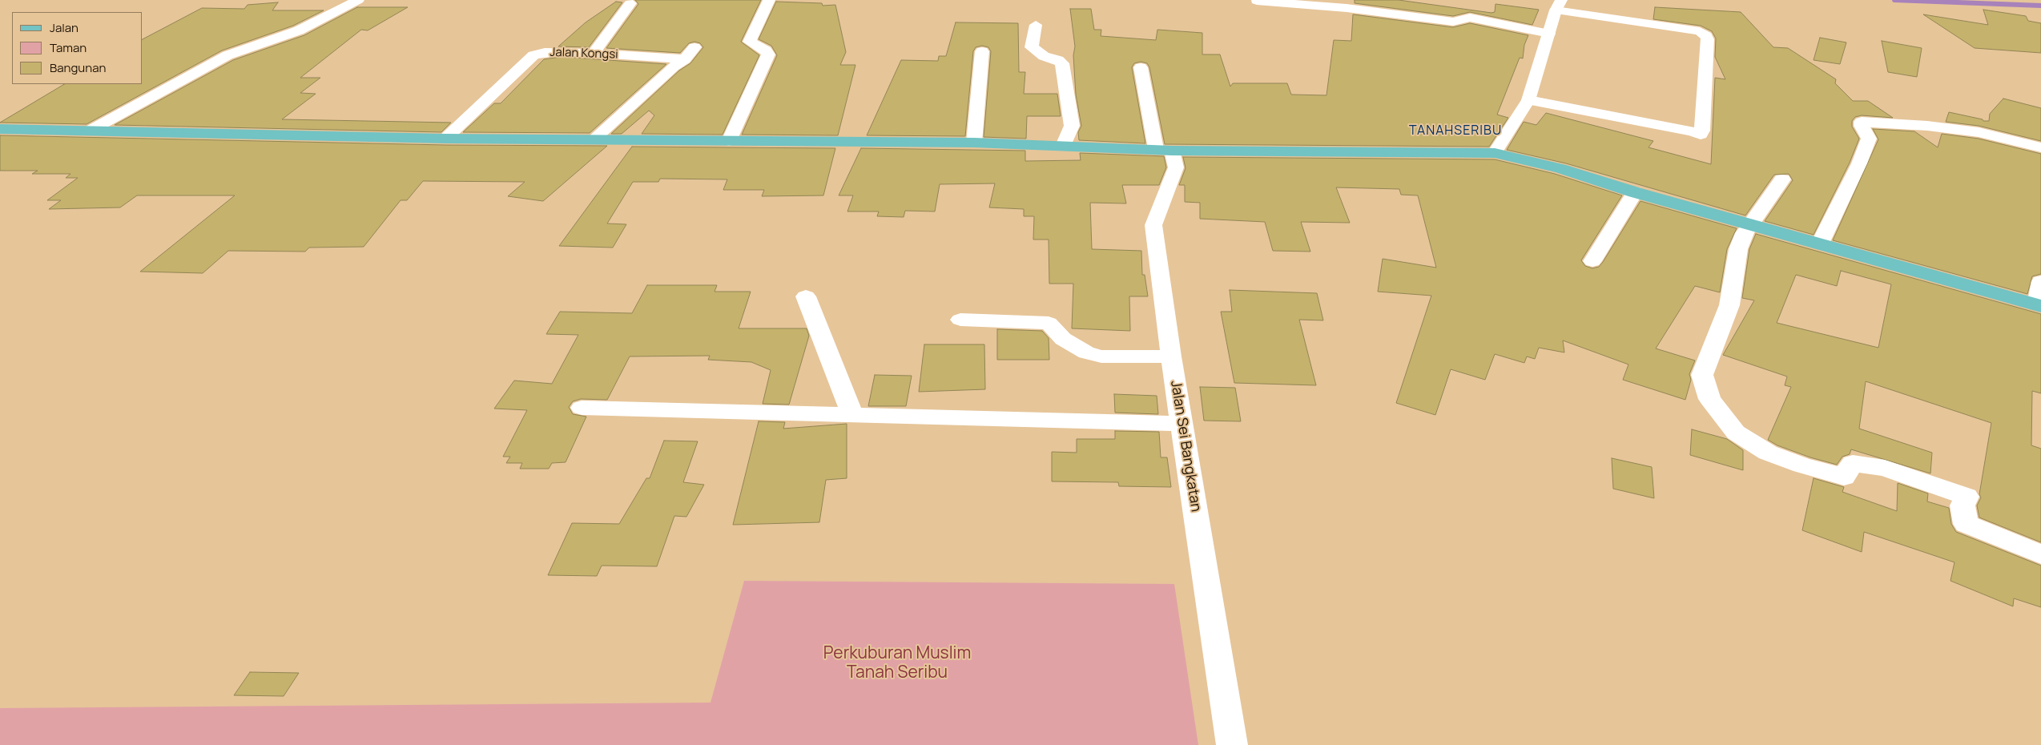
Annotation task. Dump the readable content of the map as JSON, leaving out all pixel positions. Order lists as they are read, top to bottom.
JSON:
{
  "streets": {
    "street": ["Jalan Kongsi", "Jalan Sei Bangkatan"]
  },
  "districts": ["TANAHSERIBU"],
  "parks": ["Perkuburan Muslim Tanah Seribu"],
  "legend": ["Jalan", "Taman", "Bangunan"]
}
